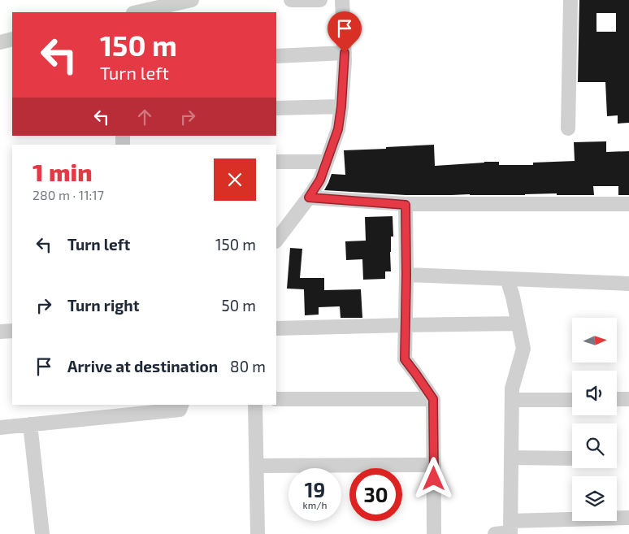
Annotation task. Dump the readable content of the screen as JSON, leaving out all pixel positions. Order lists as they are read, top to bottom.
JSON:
{
  "north": "right",
  "page": {
    "turn": ["150 m", "Turn left"],
    "heading": ["1 min", "280 m · 11:17"],
    "list": [
      {
        "name": "Turn left",
        "value": "150 m"
      },
      {
        "name": "Turn right",
        "value": "50 m"
      },
      {
        "name": "Arrive at destination",
        "value": "80 m"
      }
    ],
    "speed": "19 km/h",
    "limit": "30"
  }
}
